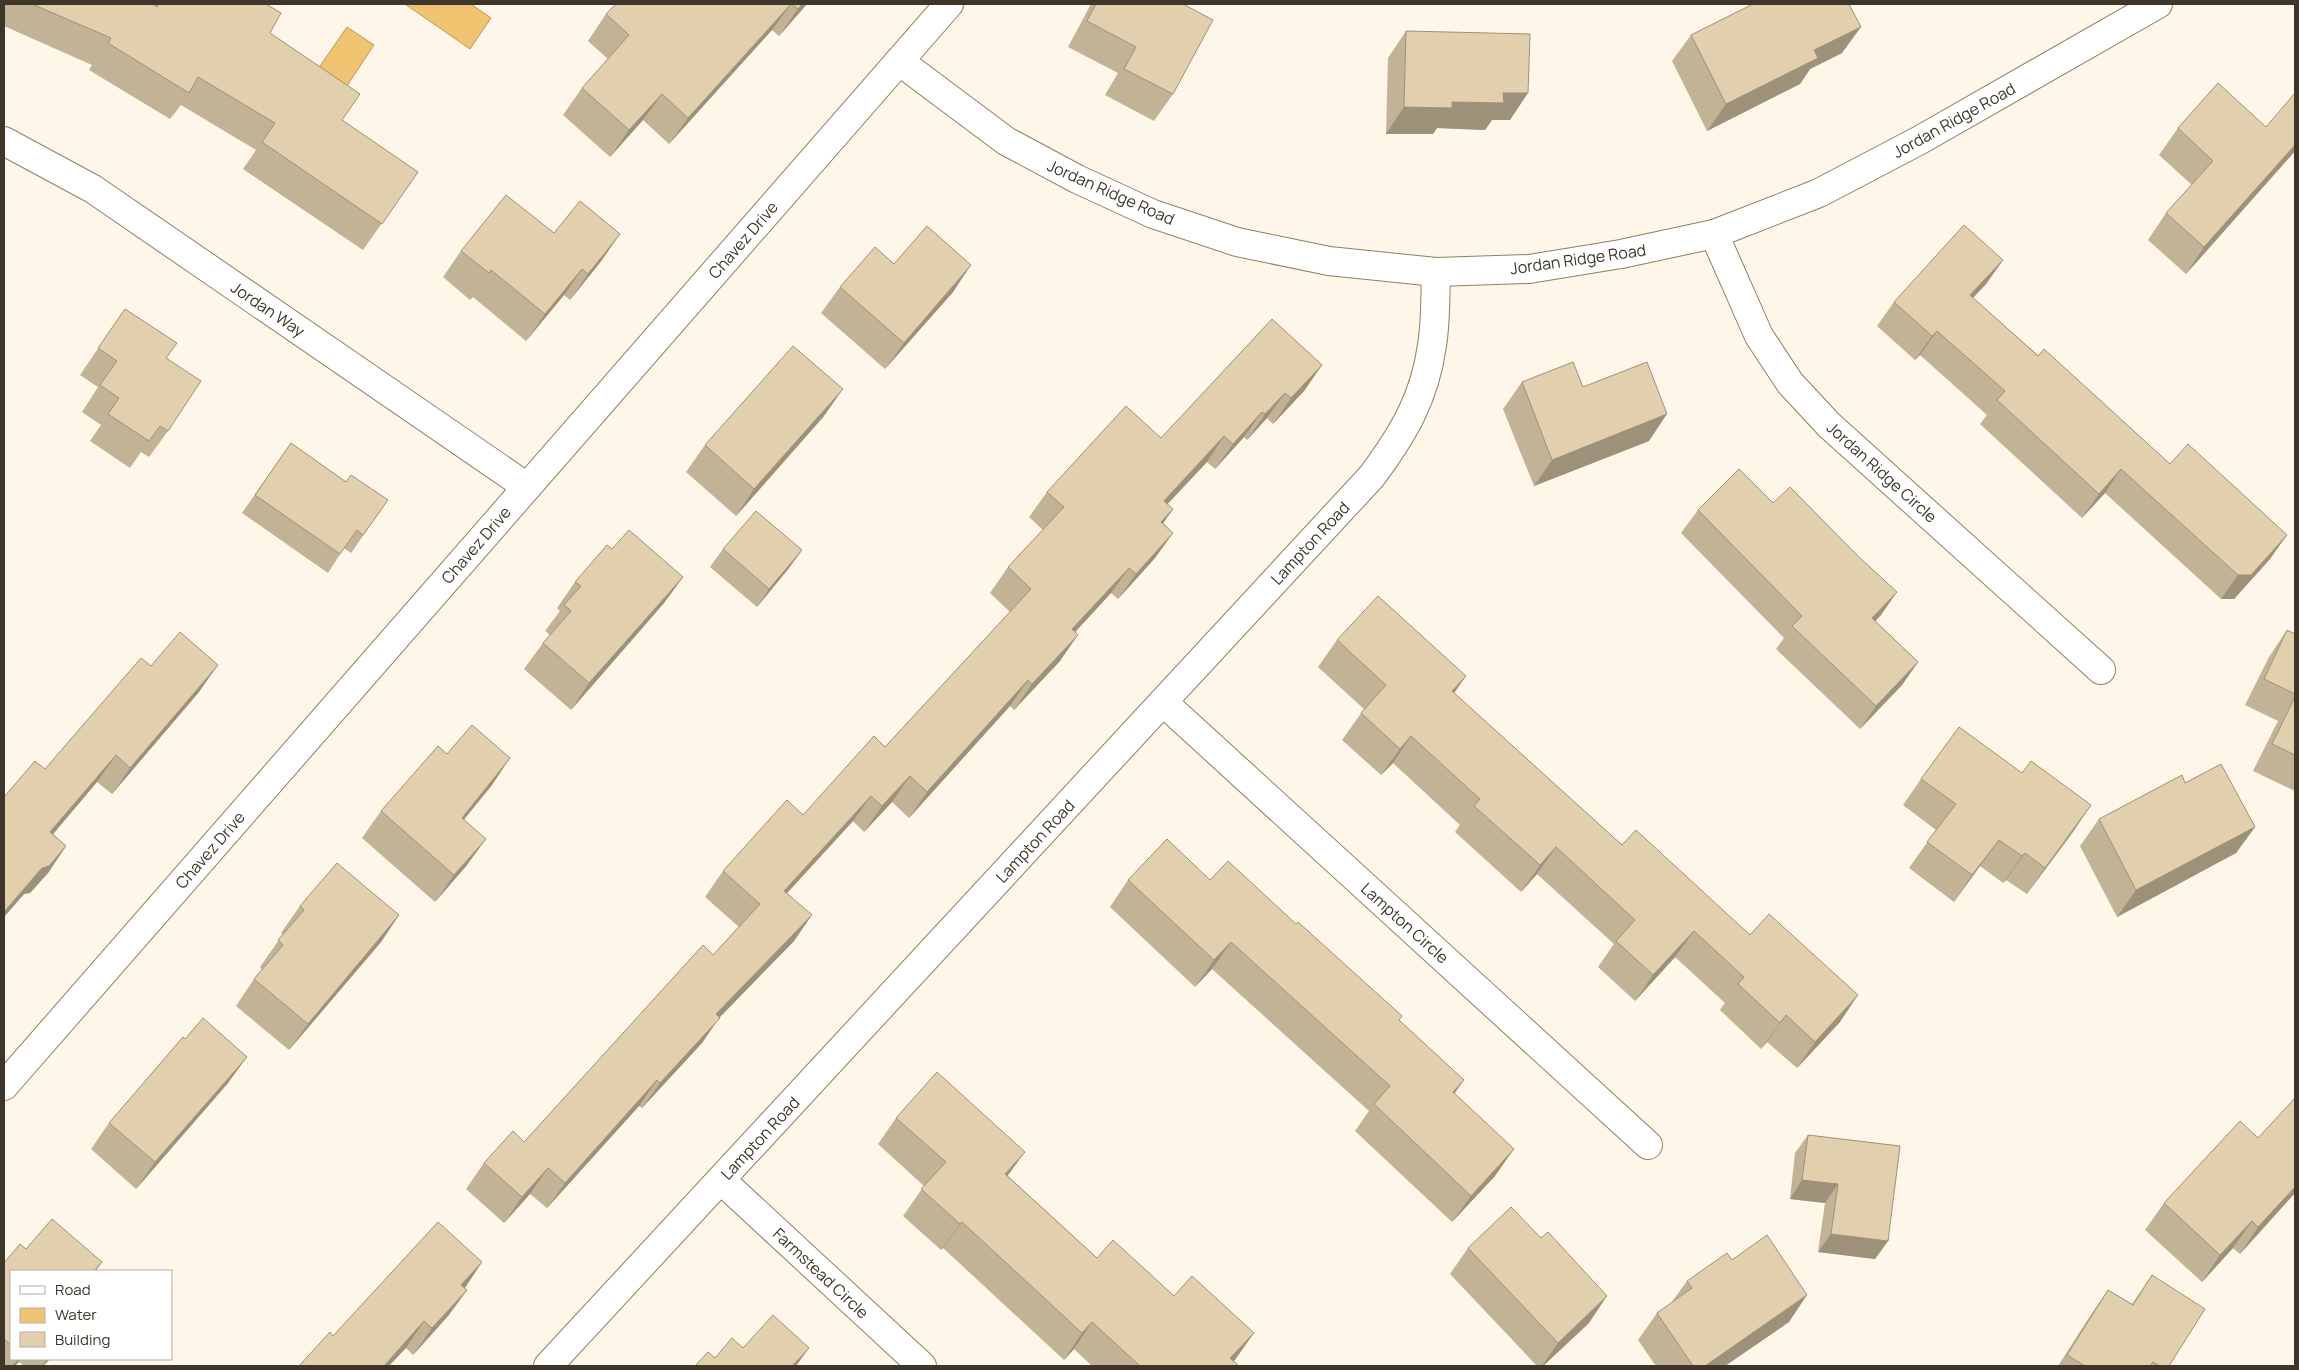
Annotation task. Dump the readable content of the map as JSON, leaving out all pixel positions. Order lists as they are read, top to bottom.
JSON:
{
  "streets": {
    "street": [
      "Jordan Ridge Road",
      "Chavez Drive",
      "Jordan Way",
      "Jordan Ridge Circle",
      "Lampton Road",
      "Lampton Circle",
      "Farmstead Circle"
    ]
  },
  "crossings": [
    ["Jordan Ridge Road", "Chavez Drive"],
    ["Jordan Ridge Road", "Jordan Ridge Circle"],
    ["Jordan Ridge Road", "Lampton Road"],
    ["Chavez Drive", "Jordan Way"],
    ["Lampton Road", "Lampton Circle"],
    ["Lampton Road", "Farmstead Circle"]
  ],
  "legend": ["Road", "Water", "Building"]
}
